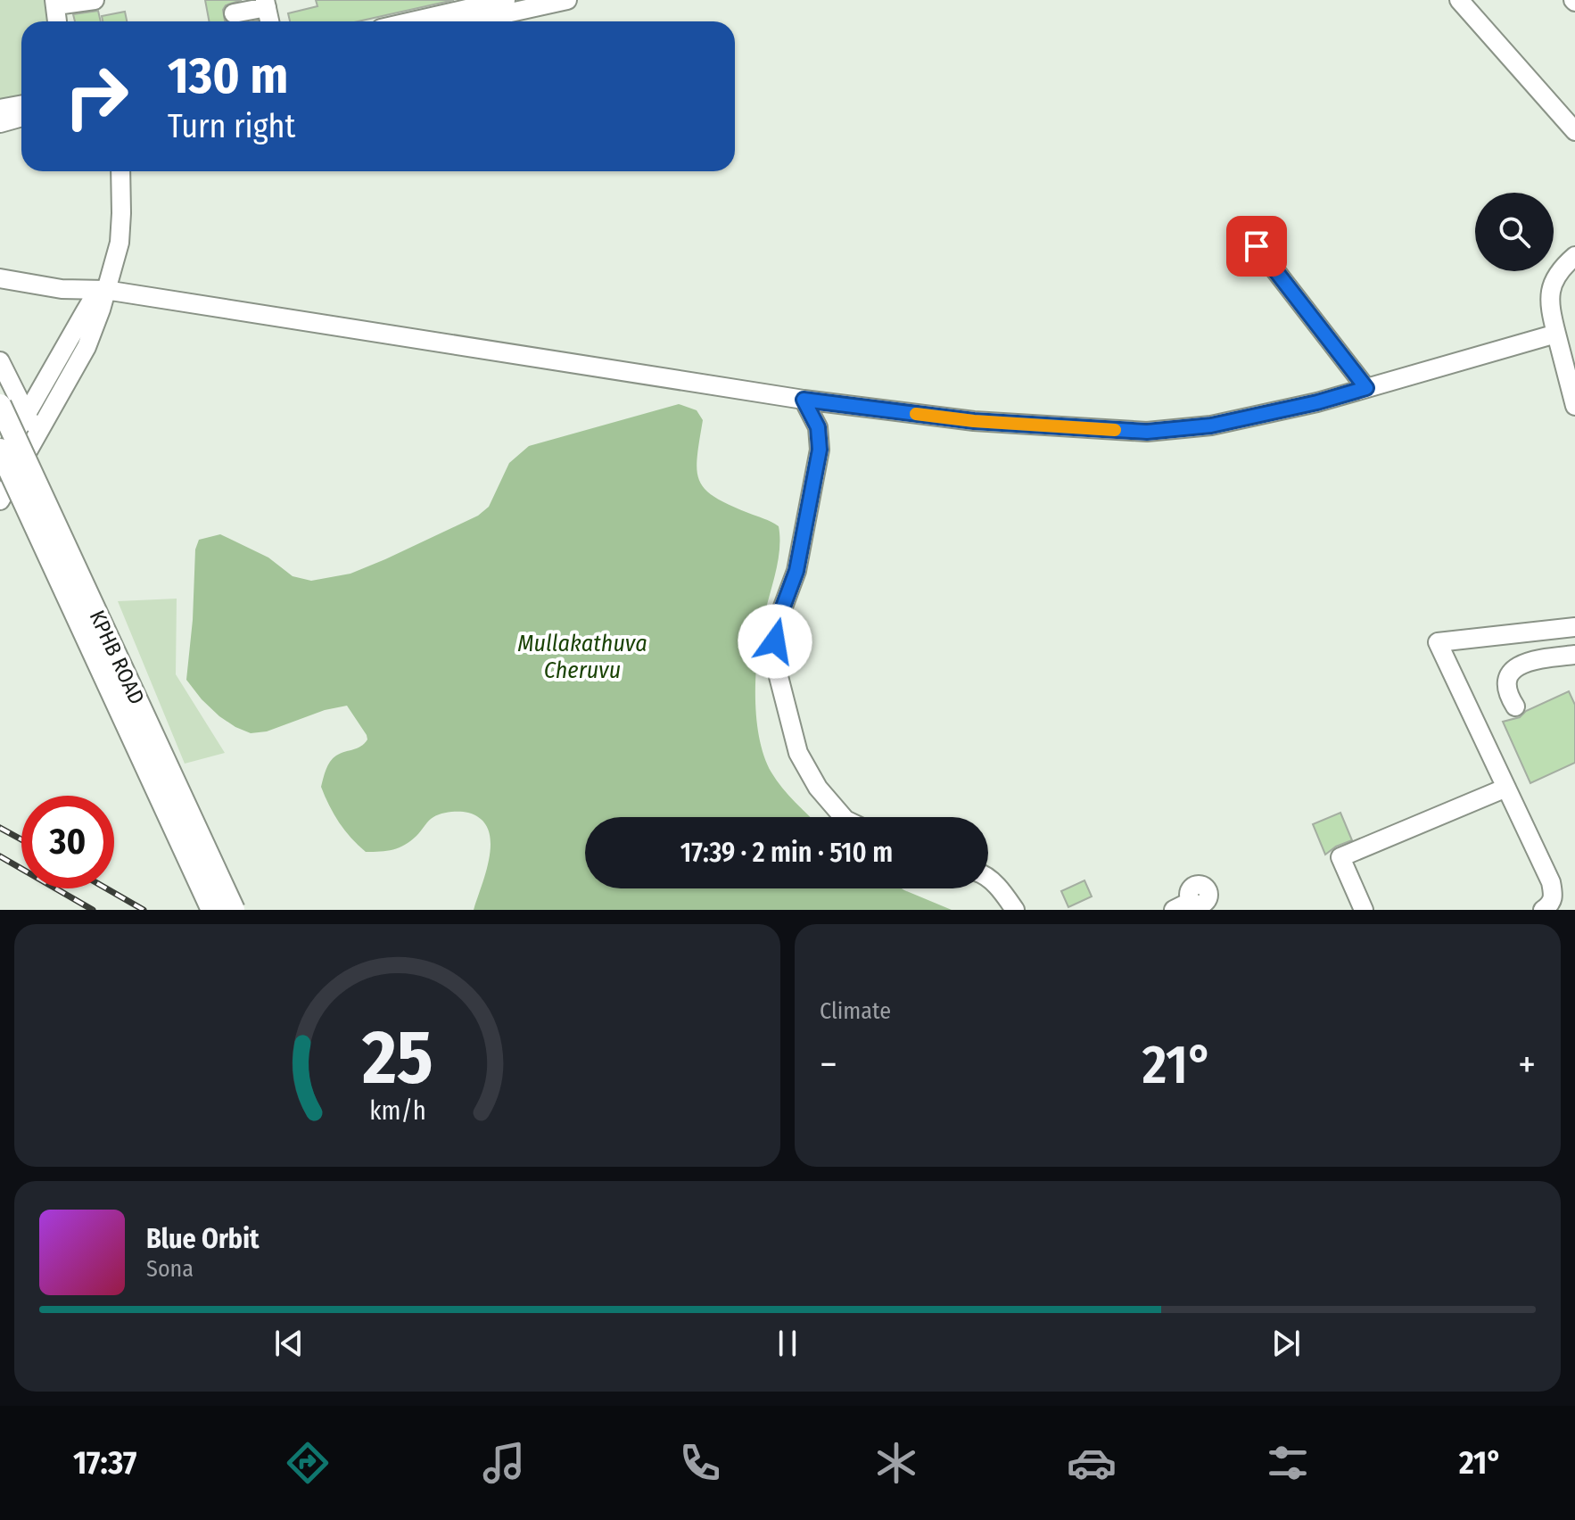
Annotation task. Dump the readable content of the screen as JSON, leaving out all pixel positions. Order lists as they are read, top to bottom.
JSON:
{
  "streets": {
    "main road": ["KPHB ROAD"]
  },
  "water": ["Mullakathuva Cheruvu"],
  "page": {
    "turn": ["130 m", "Turn right"],
    "limit": "30",
    "trip": "17:39 · 2 min · 510 m",
    "tile": "Climate",
    "heat": ["−", "21°", "+"],
    "song": ["Blue Orbit", "Sona"],
    "tabs": ["17:37", "21°"],
    "gauge": ["25", "km/h"]
  }
}
